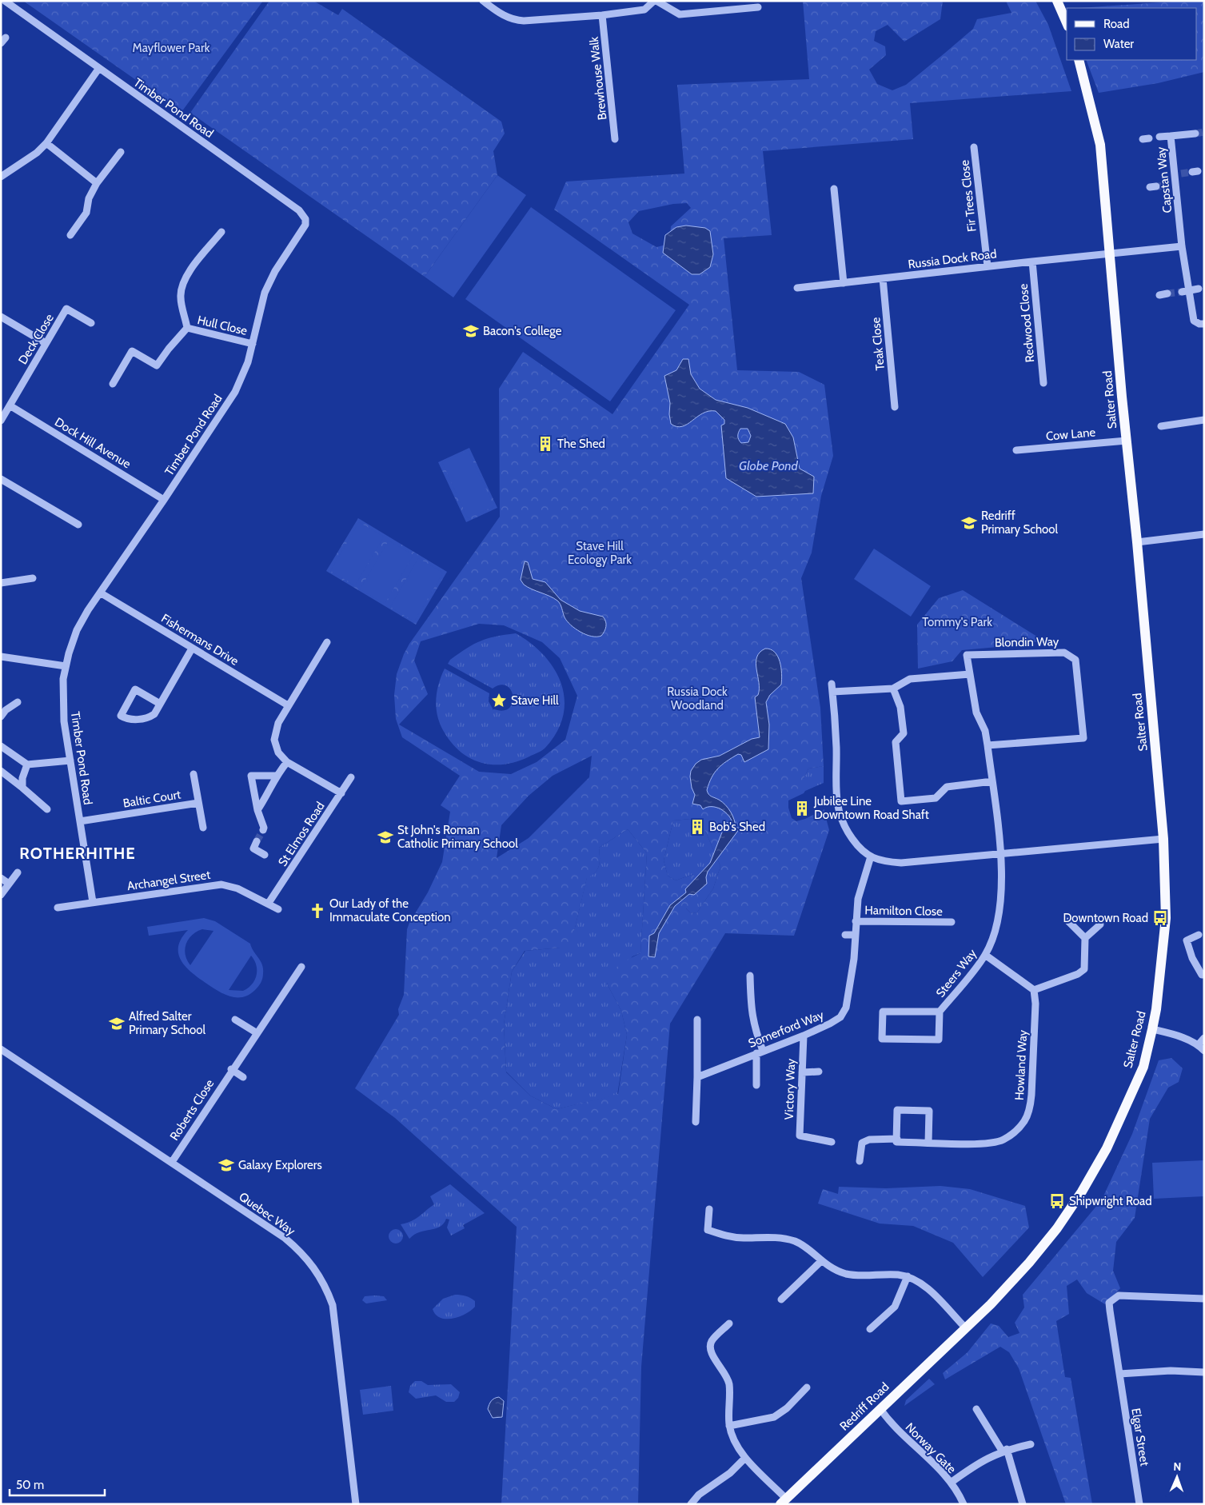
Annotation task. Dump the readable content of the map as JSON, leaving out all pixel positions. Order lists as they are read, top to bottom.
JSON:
{
  "streets": {
    "main road": ["Salter Road", "Redriff Road"],
    "street": [
      "Brewhouse Walk",
      "Timber Pond Road",
      "Capstan Way",
      "Fir Trees Close",
      "Russia Dock Road",
      "Redwood Close",
      "Hull Close",
      "Deck Close",
      "Teak Close",
      "Cow Lane",
      "Dock Hill Avenue",
      "Fishermans Drive",
      "Blondin Way",
      "Baltic Court",
      "St Elmos Road",
      "Archangel Street",
      "Hamilton Close",
      "Steers Way",
      "Somerford Way",
      "Howland Way",
      "Victory Way",
      "Roberts Close",
      "Quebec Way",
      "Elgar Street",
      "Norway Gate"
    ]
  },
  "crossings": [
    ["Timber Pond Road", "Hull Close"],
    ["Timber Pond Road", "Dock Hill Avenue"],
    ["Timber Pond Road", "Fishermans Drive"],
    ["Timber Pond Road", "Baltic Court"],
    ["Timber Pond Road", "Archangel Street"],
    ["Fir Trees Close", "Russia Dock Road"],
    ["Russia Dock Road", "Redwood Close"],
    ["Russia Dock Road", "Teak Close"],
    ["Russia Dock Road", "Salter Road"],
    ["Deck Close", "Dock Hill Avenue"],
    ["Salter Road", "Cow Lane"],
    ["Salter Road", "Redriff Road"],
    ["Blondin Way", "Steers Way"],
    ["St Elmos Road", "Archangel Street"],
    ["Hamilton Close", "Somerford Way"],
    ["Somerford Way", "Victory Way"],
    ["Roberts Close", "Quebec Way"],
    ["Redriff Road", "Norway Gate"]
  ],
  "districts": ["ROTHERHITHE"],
  "water": ["Globe Pond"],
  "parks": [
    "Mayflower Park",
    "Stave Hill Ecology Park",
    "Tommy's Park",
    "Russia Dock Woodland"
  ],
  "places": {
    "school or university": [
      "Bacon's College",
      "Redriff Primary School",
      "St John's Roman Catholic Primary School",
      "Alfred Salter Primary School",
      "Galaxy Explorers"
    ],
    "building": ["The Shed", "Jubilee Line Downtown Road Shaft", "Bob's Shed"],
    "place": ["Stave Hill"],
    "church": ["Our Lady of the Immaculate Conception"],
    "bus stop": ["Downtown Road", "Shipwright Road"]
  },
  "legend": ["Road", "Water"],
  "scale_bar": "50 m",
  "north": "top"
}
